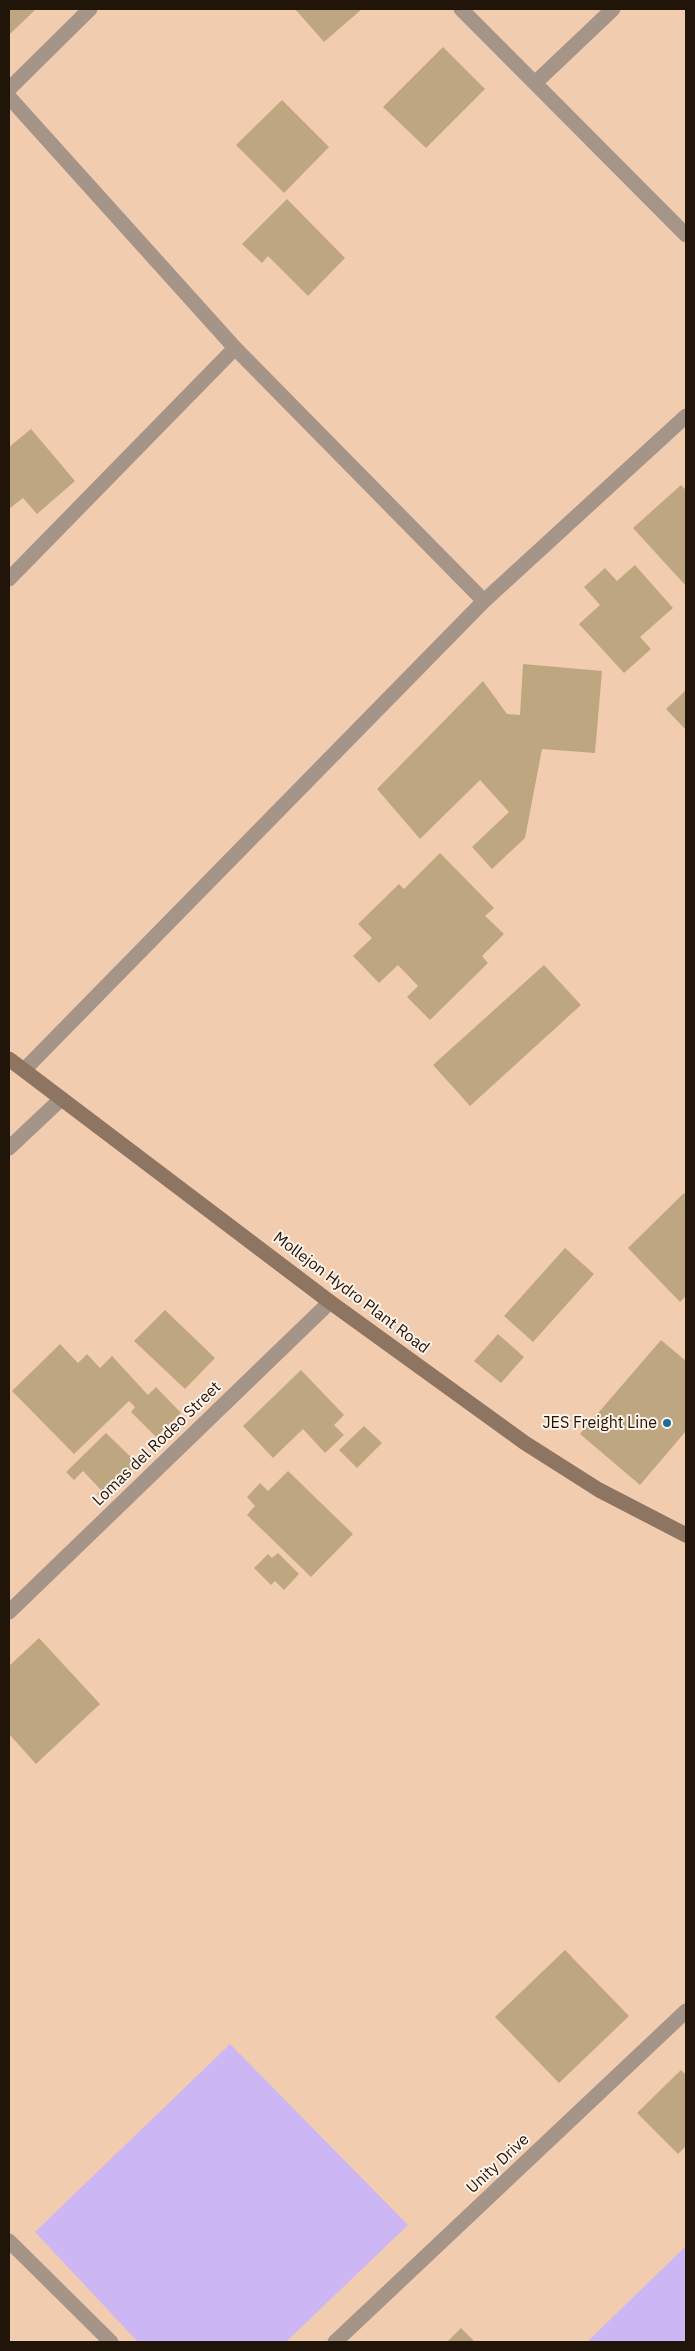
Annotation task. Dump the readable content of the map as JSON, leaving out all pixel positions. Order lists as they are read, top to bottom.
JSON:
{
  "streets": {
    "street": ["Mollejon Hydro Plant Road", "Lomas del Rodeo Street", "Unity Drive"]
  },
  "crossings": [
    ["Mollejon Hydro Plant Road", "Lomas del Rodeo Street"]
  ],
  "places": ["JES Freight Line"]
}
